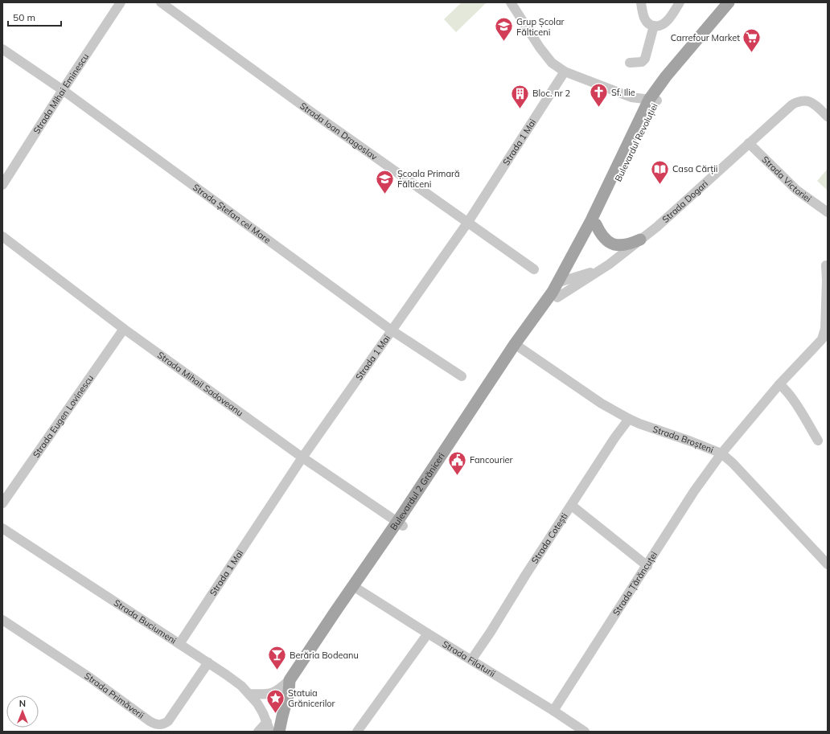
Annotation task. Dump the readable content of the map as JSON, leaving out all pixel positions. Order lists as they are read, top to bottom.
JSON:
{
  "streets": {
    "main road": ["Bulevardul Revoluției", "Bulevardul 2 Grăniceri"],
    "street": [
      "Strada Mihai Eminescu",
      "Strada Ioan Dragoslav",
      "Strada 1 Mai",
      "Strada Victoriei",
      "Strada Dogari",
      "Strada Ștefan cel Mare",
      "Strada Mihail Sadoveanu",
      "Strada Eugen Lovinescu",
      "Strada Broșteni",
      "Strada Cotești",
      "Strada Țărăncuței",
      "Strada Buciumeni",
      "Strada Filaturii",
      "Strada Primăverii"
    ]
  },
  "crossings": [
    ["Strada Mihai Eminescu", "Strada Ștefan cel Mare"],
    ["Strada Ioan Dragoslav", "Strada 1 Mai"],
    ["Strada 1 Mai", "Strada Ștefan cel Mare"],
    ["Strada 1 Mai", "Strada Mihail Sadoveanu"],
    ["Strada 1 Mai", "Strada Buciumeni"],
    ["Bulevardul Revoluției", "Strada Dogari"],
    ["Bulevardul Revoluției", "Bulevardul 2 Grăniceri"],
    ["Strada Victoriei", "Strada Dogari"],
    ["Strada Dogari", "Bulevardul 2 Grăniceri"],
    ["Strada Mihail Sadoveanu", "Strada Eugen Lovinescu"],
    ["Strada Mihail Sadoveanu", "Bulevardul 2 Grăniceri"],
    ["Strada Broșteni", "Bulevardul 2 Grăniceri"],
    ["Strada Broșteni", "Strada Cotești"],
    ["Strada Broșteni", "Strada Țărăncuței"],
    ["Bulevardul 2 Grăniceri", "Strada Filaturii"],
    ["Strada Cotești", "Strada Filaturii"],
    ["Strada Țărăncuței", "Strada Filaturii"],
    ["Strada Buciumeni", "Strada Primăverii"]
  ],
  "places": {
    "school or university": ["Grup Școlar Fălticeni", "Școala Primară Fălticeni"],
    "supermarket": ["Carrefour Market"],
    "church": ["Sf. Ilie"],
    "building": ["Bloc. nr 2"],
    "library": ["Casa Cărții"],
    "public building": ["Fancourier"],
    "bar": ["Berăria Bodeanu"],
    "place": ["Statuia Grănicerilor"]
  },
  "scale_bar": "50 m",
  "north": "top"
}
